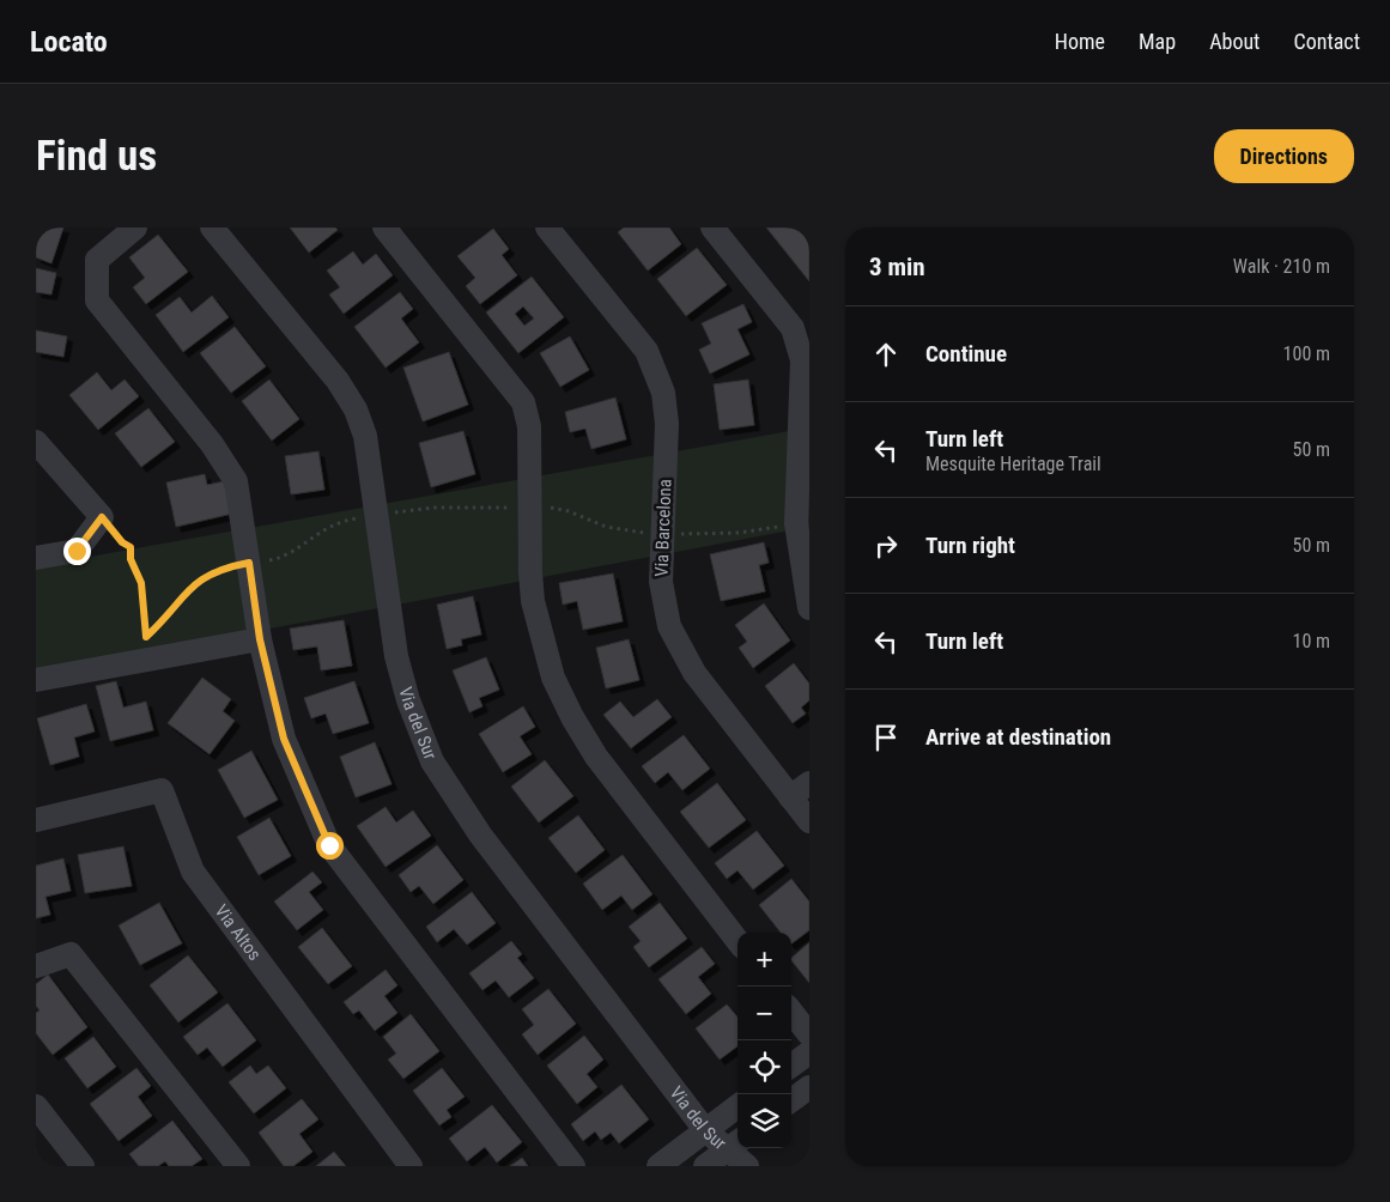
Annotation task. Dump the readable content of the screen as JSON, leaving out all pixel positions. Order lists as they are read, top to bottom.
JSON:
{
  "streets": {
    "street": ["Via Barcelona", "Via del Sur", "Via Altos"]
  },
  "page": {
    "header": "Locato",
    "nav": [
      "Home",
      "Map",
      "About",
      "Contact"
    ],
    "buttons": "Directions",
    "title": "Find us",
    "heading": ["3 min", "Walk · 210 m"],
    "list": [
      ["Continue", "100 m"],
      ["Turn left", "Mesquite Heritage Trail", "50 m"],
      ["Turn right", "50 m"],
      ["Turn left", "10 m"],
      "Arrive at destination"
    ],
    "map_buttons": ["+", "−"]
  }
}
